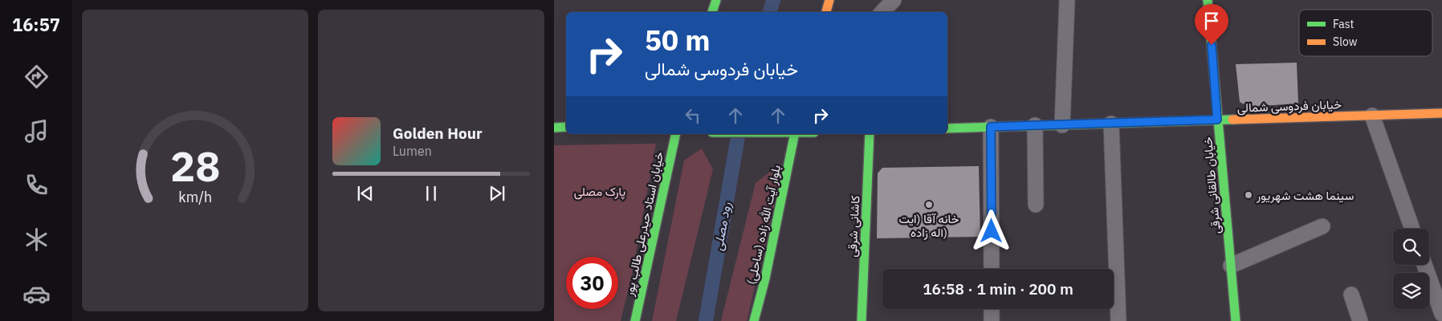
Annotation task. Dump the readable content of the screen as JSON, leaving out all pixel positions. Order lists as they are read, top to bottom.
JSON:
{
  "streets": {
    "street": [
      "خیابان فردوسی شمالی",
      "خیابان طالقانی شرقی",
      "خیابان استاد حیدرعلی طالب پور",
      "بلوار آیت الله زاده (ساحلی)",
      "کاشانی شرقی"
    ]
  },
  "crossings": [
    ["خیابان فردوسی شمالی", "خیابان طالقانی شرقی"]
  ],
  "water": ["رود مصلی"],
  "parks": ["پارک مصلی"],
  "places": ["سینما هشت شهریور", "خانه آقا (ایت اله زاده)"],
  "legend": ["Fast", "Slow"],
  "page": {
    "tabs": "16:57",
    "turn": ["50 m", "خیابان فردوسی شمالی"],
    "song": ["Golden Hour", "Lumen"],
    "limit": "30",
    "trip": "16:58 · 1 min · 200 m",
    "gauge": ["28", "km/h"]
  }
}
